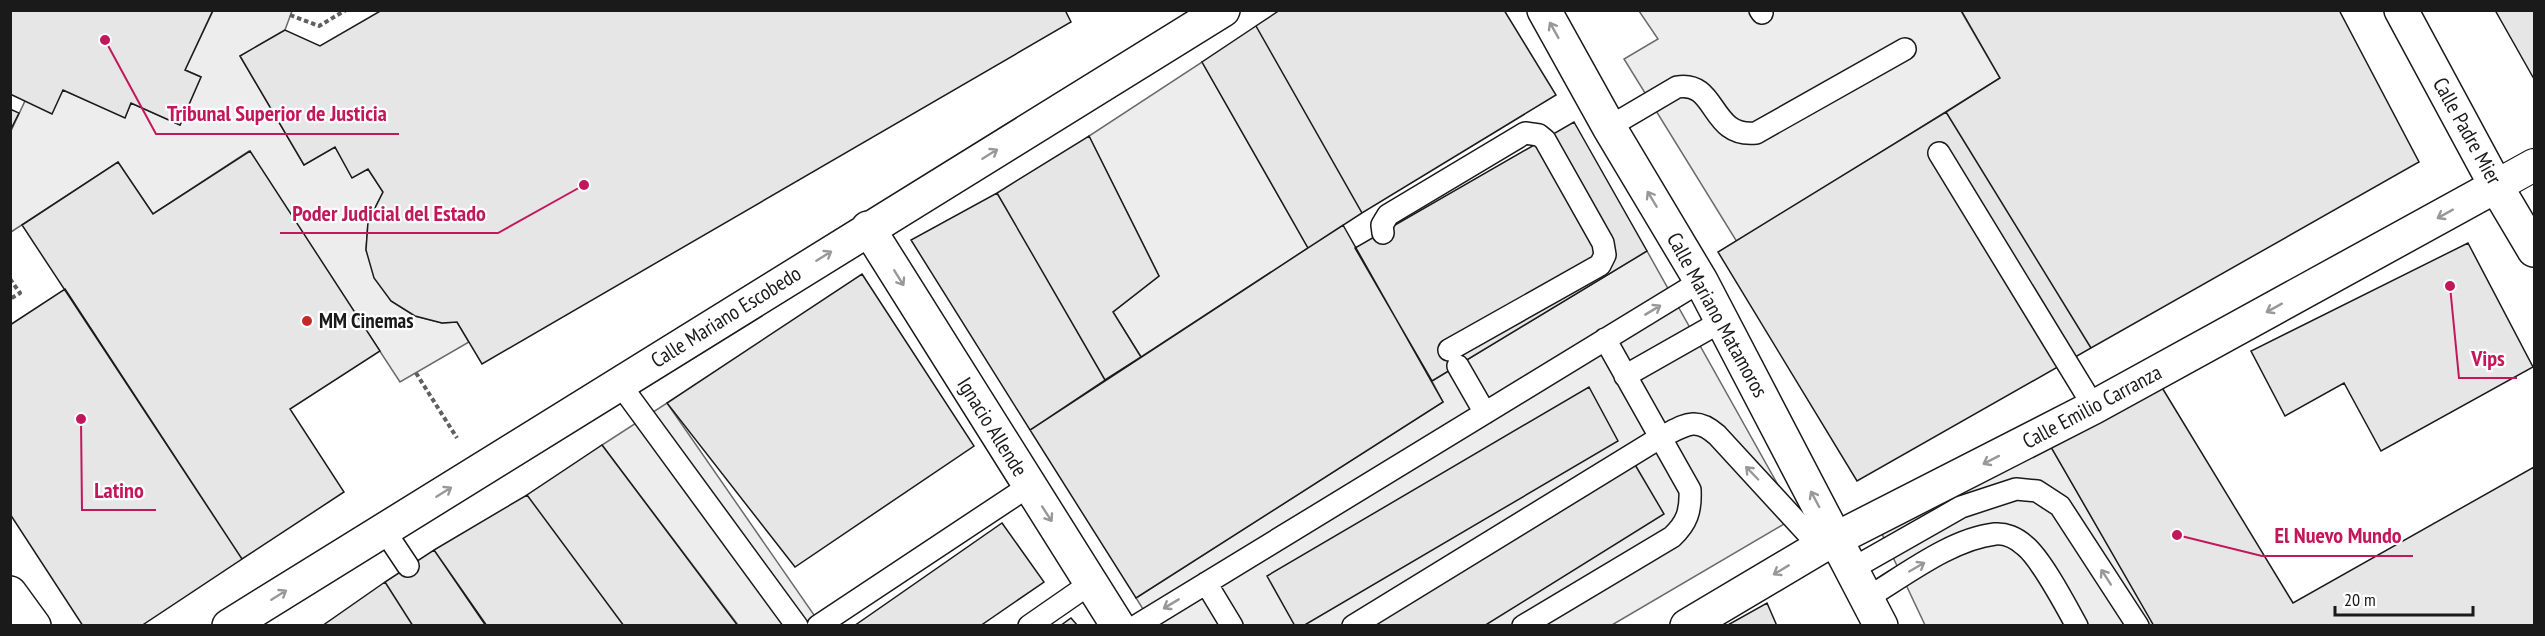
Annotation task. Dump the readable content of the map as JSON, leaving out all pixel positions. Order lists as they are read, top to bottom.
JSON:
{
  "streets": {
    "street": [
      "Calle Padre Mier",
      "Calle Mariano Matamoros",
      "Calle Mariano Escobedo",
      "Calle Emilio Carranza",
      "Ignacio Allende"
    ]
  },
  "crossings": [
    ["Calle Padre Mier", "Calle Emilio Carranza"],
    ["Calle Mariano Matamoros", "Calle Emilio Carranza"],
    ["Calle Mariano Escobedo", "Ignacio Allende"]
  ],
  "one_way": [
    "Calle Mariano Matamoros",
    "Calle Mariano Escobedo",
    "Calle Emilio Carranza",
    "Ignacio Allende"
  ],
  "places": [
    "Tribunal Superior de Justicia",
    "Poder Judicial del Estado",
    "Vips",
    "MM Cinemas",
    "Latino",
    "El Nuevo Mundo"
  ],
  "scale_bar": "20 m"
}
